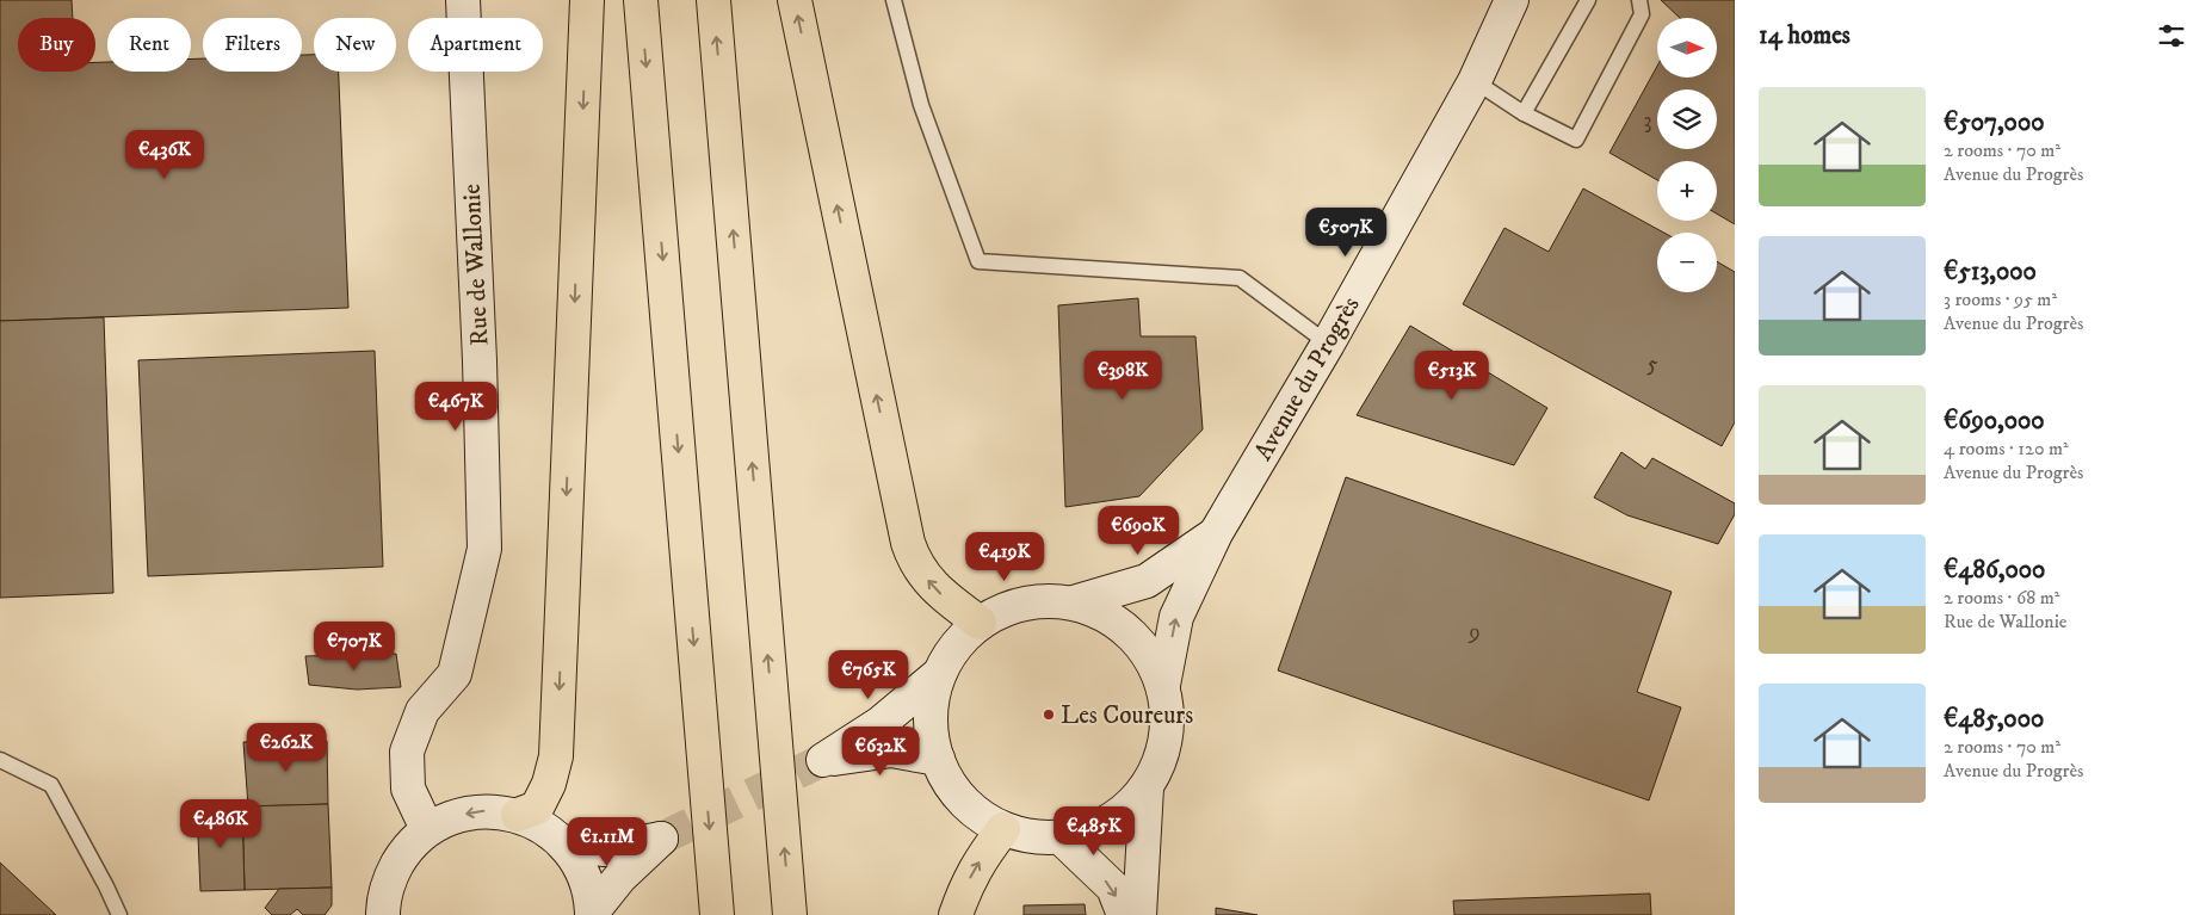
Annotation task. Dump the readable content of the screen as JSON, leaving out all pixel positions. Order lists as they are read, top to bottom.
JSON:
{
  "streets": {
    "street": ["Rue de Wallonie", "Avenue du Progrès"]
  },
  "places": ["Les Coureurs"],
  "house_numbers": ["3", "5", "9"],
  "north": "right",
  "page": {
    "heading": "14 homes",
    "map_buttons": ["+", "−"],
    "chip": [
      "Buy",
      "Rent",
      "Filters",
      "New",
      "Apartment"
    ],
    "list": [
      {
        "name": "€507,000",
        "note": "2 rooms · 70 m² · Avenue du Progrès"
      },
      {
        "name": "€513,000",
        "note": "3 rooms · 95 m² · Avenue du Progrès"
      },
      {
        "name": "€690,000",
        "note": "4 rooms · 120 m² · Avenue du Progrès"
      },
      {
        "name": "€486,000",
        "note": "2 rooms · 68 m² · Rue de Wallonie"
      },
      {
        "name": "€485,000",
        "note": "2 rooms · 70 m² · Avenue du Progrès"
      }
    ],
    "price": [
      "€436K",
      "€507K",
      "€398K",
      "€513K",
      "€467K",
      "€690K",
      "€419K",
      "€707K",
      "€765K",
      "€262K",
      "€632K",
      "€486K",
      "€485K",
      "€1.11M"
    ]
  }
}
